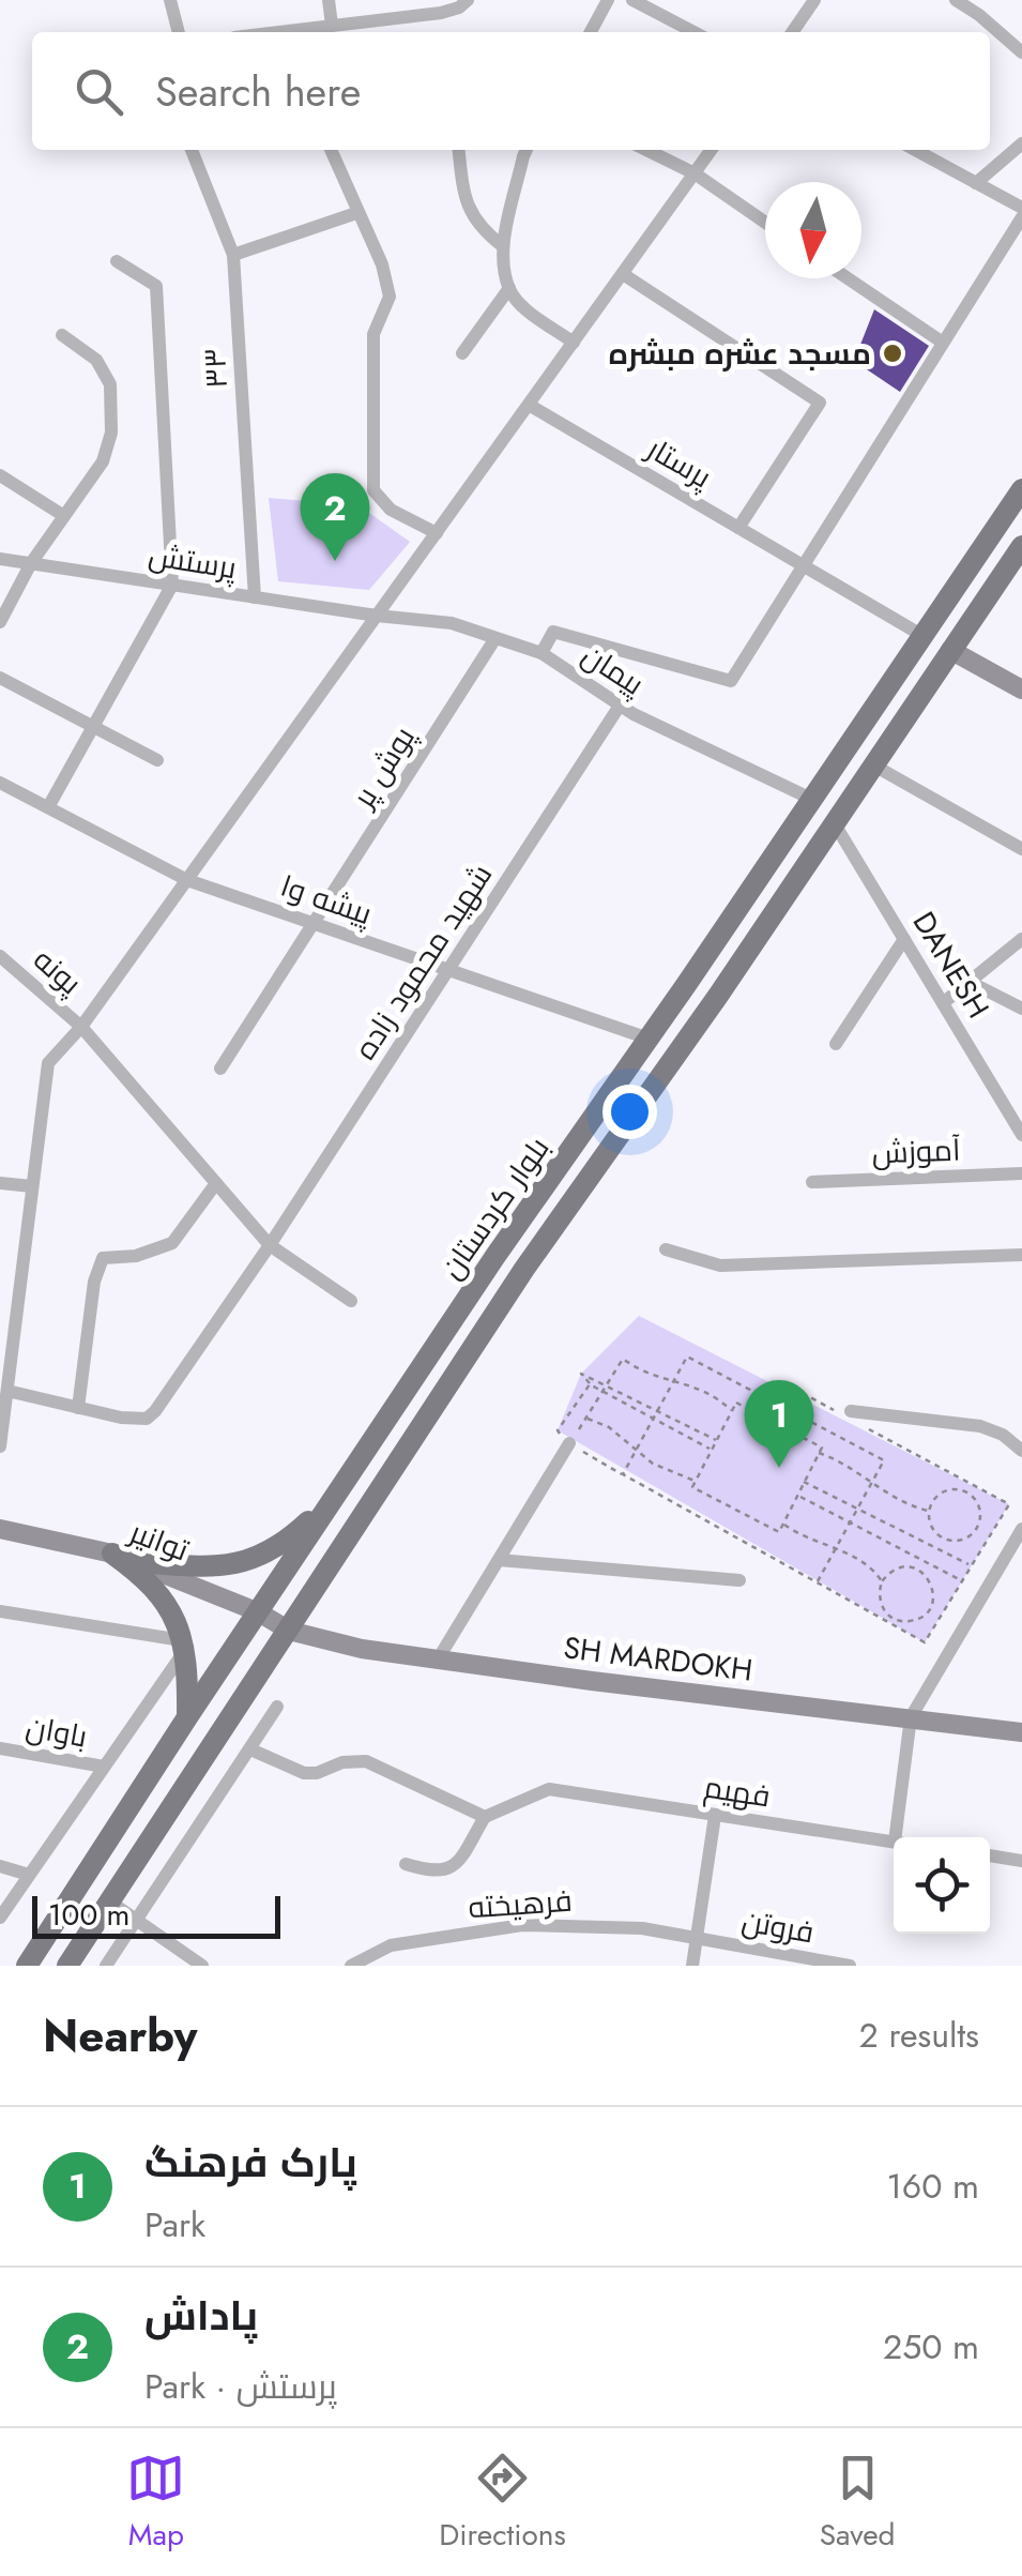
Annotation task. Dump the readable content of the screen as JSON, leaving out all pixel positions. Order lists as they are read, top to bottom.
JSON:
{
  "streets": {
    "main road": ["بلوار کردستان"],
    "street": [
      "۳۳",
      "پرستار",
      "پرستش",
      "پیمان",
      "پوش پر",
      "پیشه وا",
      "شهید محمود زاده",
      "DANESH",
      "پونه",
      "آموزش",
      "توانیر",
      "SH MARDOKH",
      "باوان",
      "فهیم",
      "فرهیخته",
      "فروتن"
    ]
  },
  "crossings": [
    ["۳۳", "پرستش"],
    ["پرستار", "بلوار کردستان"],
    ["پرستش", "پیمان"],
    ["پیمان", "پوش پر"],
    ["پیمان", "شهید محمود زاده"],
    ["پیمان", "بلوار کردستان"],
    ["پوش پر", "پیشه وا"],
    ["پیشه وا", "شهید محمود زاده"],
    ["پیشه وا", "بلوار کردستان"],
    ["شهید محمود زاده", "پونه"],
    ["DANESH", "بلوار کردستان"],
    ["بلوار کردستان", "توانیر"],
    ["بلوار کردستان", "SH MARDOKH"],
    ["توانیر", "SH MARDOKH"],
    ["فرهیخته", "فروتن"]
  ],
  "places": ["مسجد عشره مبشره"],
  "scale_bar": "100 m",
  "north": "bottom",
  "page": {
    "search": "Search here",
    "pins": ["2", "1"],
    "scale": "100 m",
    "heading": ["Nearby", "2 results"],
    "list": [
      {
        "mark": "1",
        "name": "پارک فرهنگ",
        "note": "Park",
        "value": "160 m"
      },
      {
        "mark": "2",
        "name": "پاداش",
        "note": "Park · پرستش",
        "value": "250 m"
      }
    ],
    "nav": ["Map", "Directions", "Saved"]
  }
}
